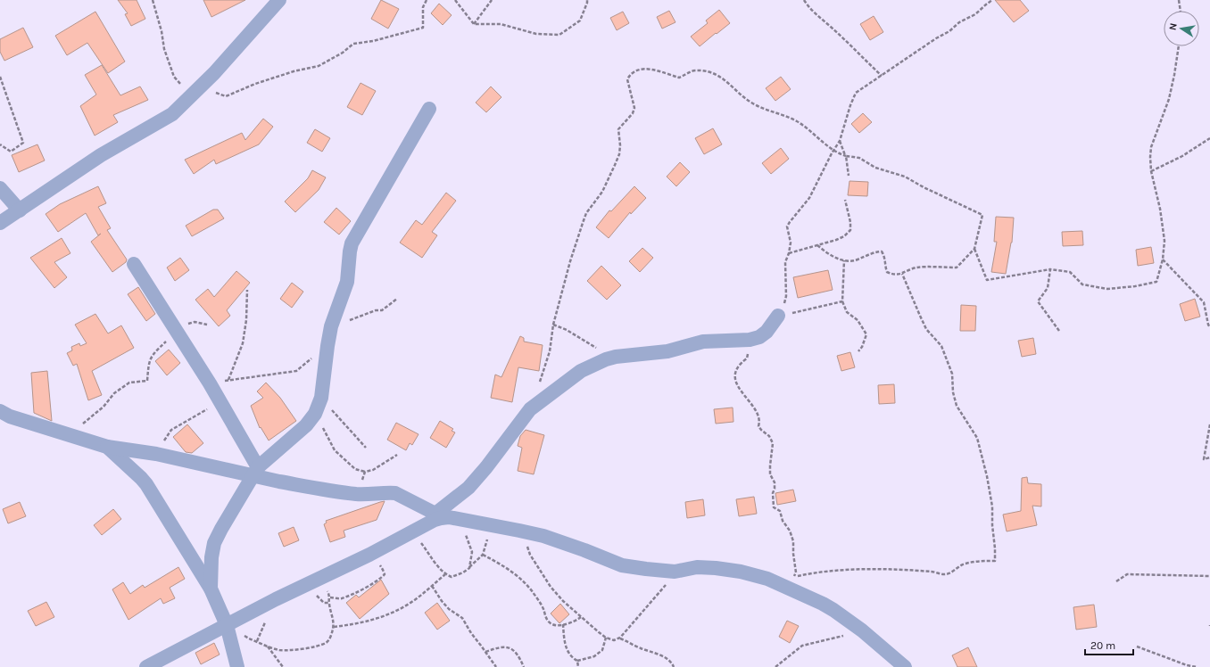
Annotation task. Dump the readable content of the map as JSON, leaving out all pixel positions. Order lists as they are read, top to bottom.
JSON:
{
  "scale_bar": "20 m",
  "north": "left"
}
